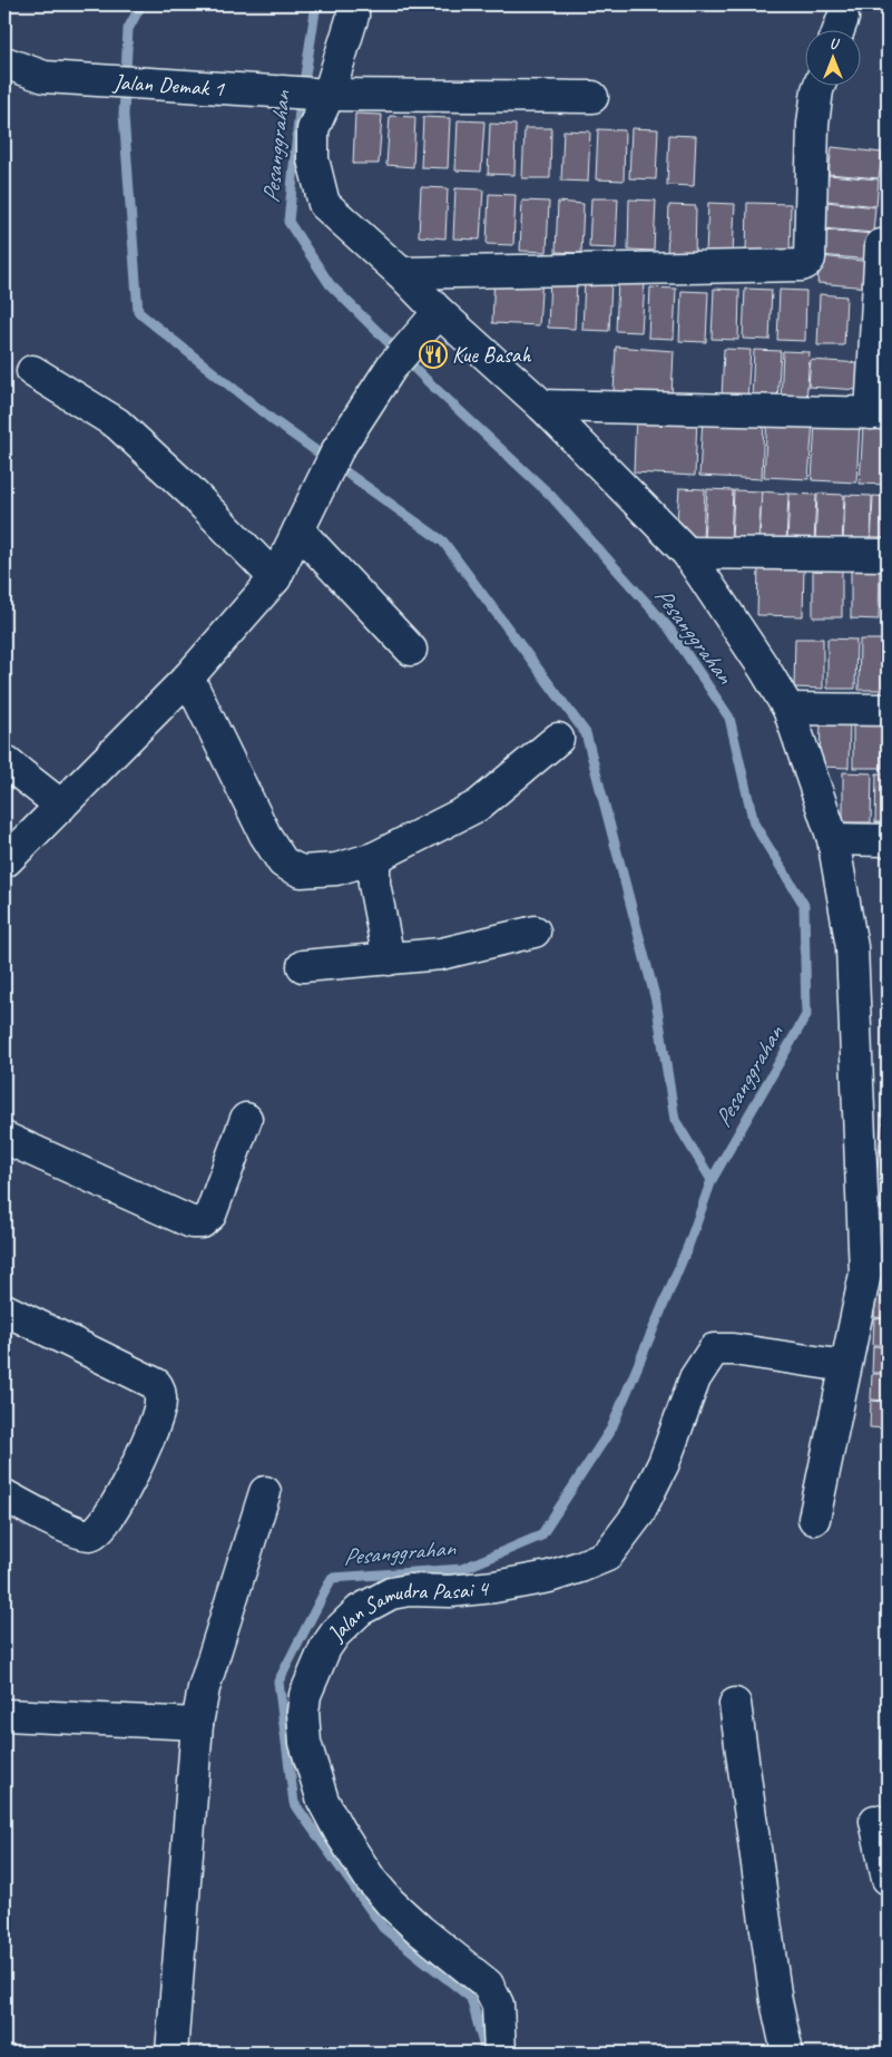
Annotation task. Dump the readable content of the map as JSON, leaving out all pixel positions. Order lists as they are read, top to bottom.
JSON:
{
  "streets": {
    "street": ["Jalan Demak 1", "Jalan Samudra Pasai 4"]
  },
  "water": ["Pesanggrahan"],
  "places": {
    "restaurant": ["Kue Basah"]
  },
  "north": "top"
}
